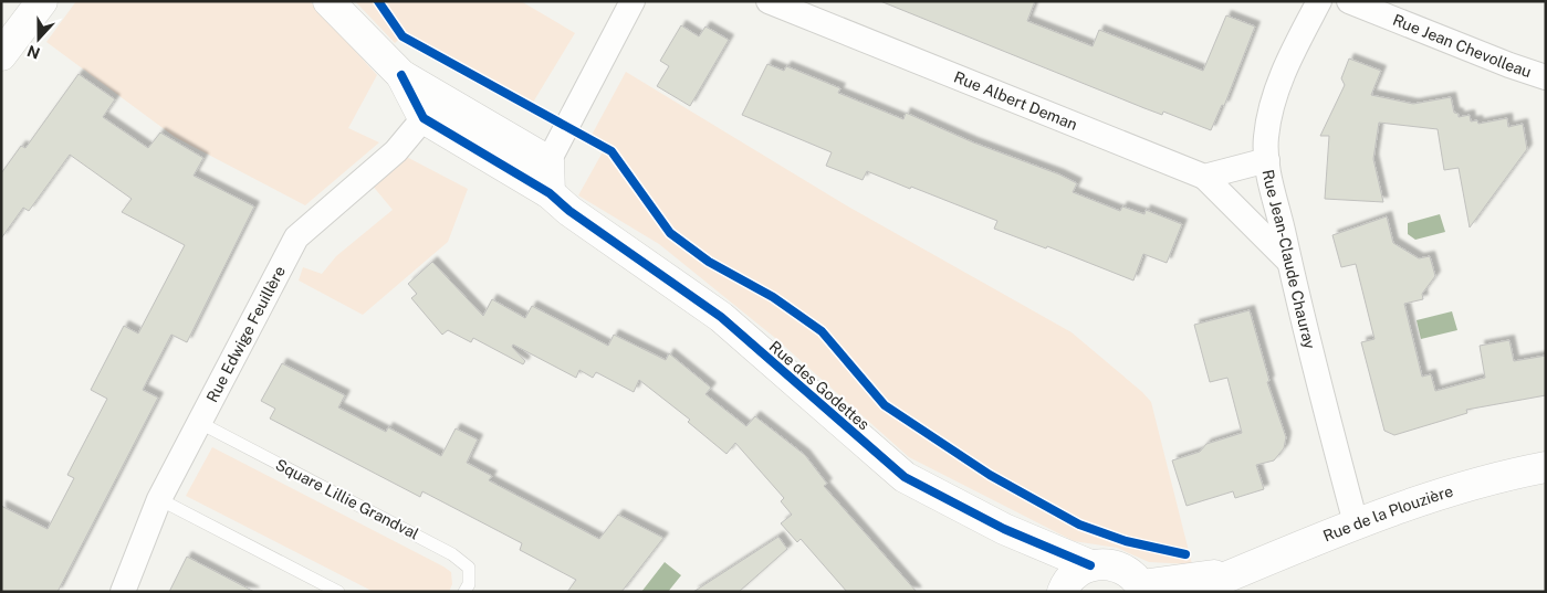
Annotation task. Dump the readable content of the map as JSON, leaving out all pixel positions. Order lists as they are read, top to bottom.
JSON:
{
  "streets": {
    "street": [
      "Rue Jean Chevolleau",
      "Rue Albert Deman",
      "Rue Jean-Claude Chauray",
      "Rue Edwige Feuillère",
      "Rue des Godettes",
      "Rue de la Plouzière"
    ],
    "lane": ["Square Lillie Grandval"]
  },
  "crossings": [
    ["Rue Jean-Claude Chauray", "Rue de la Plouzière"],
    ["Rue Edwige Feuillère", "Rue des Godettes"],
    ["Rue Edwige Feuillère", "Square Lillie Grandval"]
  ],
  "north": "bottom"
}
